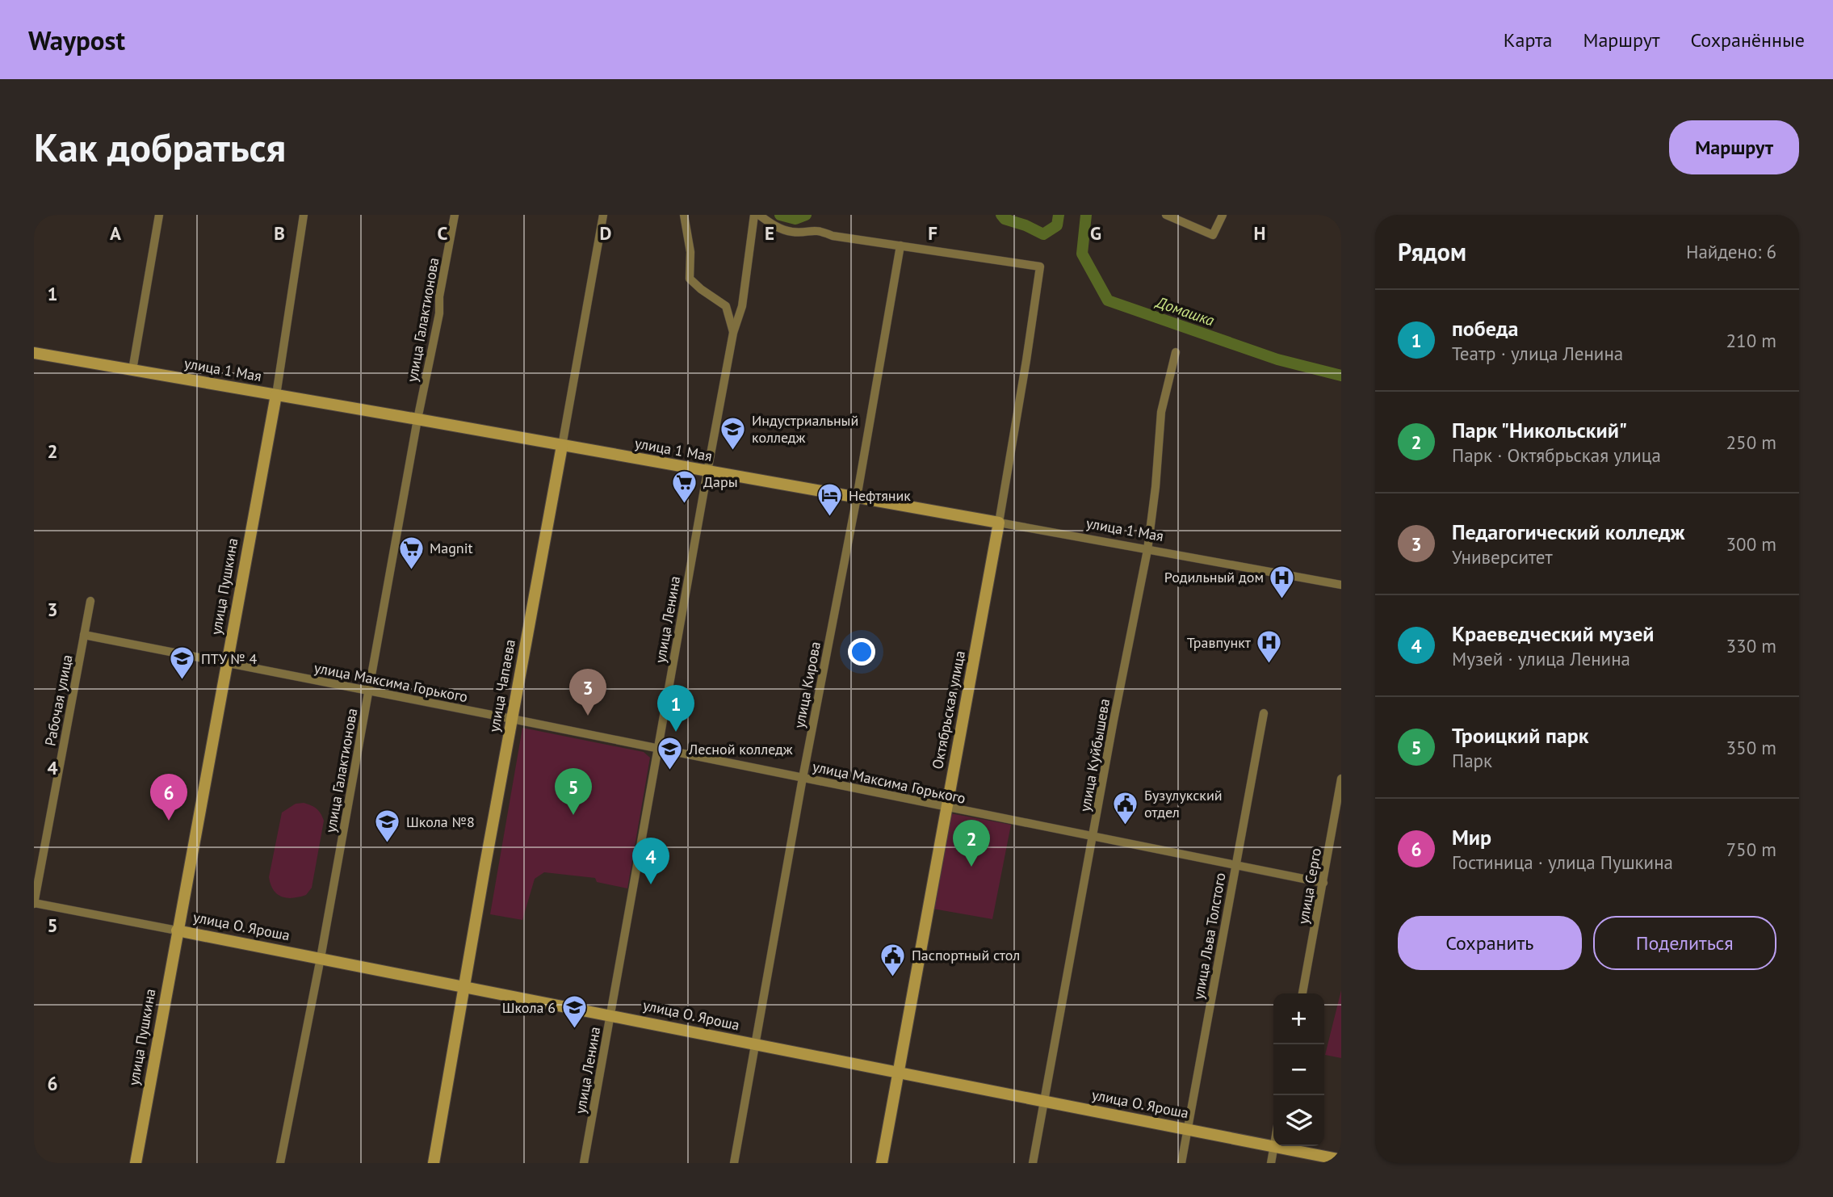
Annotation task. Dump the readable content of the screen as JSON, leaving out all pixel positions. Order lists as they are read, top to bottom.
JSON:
{
  "streets": {
    "main road": [
      "улица 1 Мая",
      "улица Пушкина",
      "улица Чапаева",
      "Октябрьская улица",
      "улица О. Яроша"
    ],
    "street": [
      "улица Галактионова",
      "улица Ленина",
      "улица Максима Горького",
      "улица Кирова",
      "Рабочая улица",
      "улица Куйбышева",
      "улица Серго",
      "улица Льва Толстого"
    ]
  },
  "crossings": [
    ["улица Галактионова", "улица 1 Мая"],
    ["улица Галактионова", "улица Максима Горького"],
    ["улица Галактионова", "улица О. Яроша"],
    ["улица 1 Мая", "улица Пушкина"],
    ["улица 1 Мая", "улица Ленина"],
    ["улица 1 Мая", "улица Кирова"],
    ["улица 1 Мая", "улица Чапаева"],
    ["улица 1 Мая", "Октябрьская улица"],
    ["улица 1 Мая", "улица Куйбышева"],
    ["улица Пушкина", "улица Максима Горького"],
    ["улица Пушкина", "улица О. Яроша"],
    ["улица Ленина", "улица Максима Горького"],
    ["улица Ленина", "улица О. Яроша"],
    ["улица Максима Горького", "улица Кирова"],
    ["улица Максима Горького", "улица Чапаева"],
    ["улица Максима Горького", "Рабочая улица"],
    ["улица Максима Горького", "Октябрьская улица"],
    ["улица Максима Горького", "улица Куйбышева"],
    ["улица Максима Горького", "улица Серго"],
    ["улица Максима Горького", "улица Льва Толстого"],
    ["улица Кирова", "Октябрьская улица"],
    ["улица Кирова", "улица О. Яроша"],
    ["улица Чапаева", "улица О. Яроша"],
    ["Рабочая улица", "улица О. Яроша"],
    ["Октябрьская улица", "улица О. Яроша"],
    ["улица Куйбышева", "улица О. Яроша"],
    ["улица О. Яроша", "улица Льва Толстого"]
  ],
  "water": ["Домашка"],
  "places": {
    "school or university": [
      "Индустриальный колледж",
      "ПТУ № 4",
      "Лесной колледж",
      "Школа №8",
      "Школа 6"
    ],
    "supermarket": ["Дары", "Magnit"],
    "hotel": ["Нефтяник"],
    "hospital": ["Родильный дом", "Травпункт"],
    "public building": ["Бузулукский отдел", "Паспортный стол"]
  },
  "page": {
    "header": "Waypost",
    "nav": ["Карта", "Маршрут", "Сохранённые"],
    "buttons": [
      "Маршрут",
      ["Сохранить", "Поделиться"]
    ],
    "title": "Как добраться",
    "heading": ["Рядом", "Найдено: 6"],
    "list": [
      {
        "mark": "1",
        "name": "победа",
        "note": "Театр · улица Ленина",
        "value": "210 m"
      },
      {
        "mark": "2",
        "name": "Парк \"Никольский\"",
        "note": "Парк · Октябрьская улица",
        "value": "250 m"
      },
      {
        "mark": "3",
        "name": "Педагогический колледж",
        "note": "Университет",
        "value": "300 m"
      },
      {
        "mark": "4",
        "name": "Краеведческий музей",
        "note": "Музей · улица Ленина",
        "value": "330 m"
      },
      {
        "mark": "5",
        "name": "Троицкий парк",
        "note": "Парк",
        "value": "350 m"
      },
      {
        "mark": "6",
        "name": "Мир",
        "note": "Гостиница · улица Пушкина",
        "value": "750 m"
      }
    ],
    "pins": [
      "3",
      "1",
      "5",
      "6",
      "2",
      "4"
    ],
    "map_buttons": ["+", "−"]
  },
  "grid": {
    "columns": [
      "A",
      "B",
      "C",
      "D",
      "E",
      "F",
      "G",
      "H"
    ],
    "rows": [
      "1",
      "2",
      "3",
      "4",
      "5",
      "6"
    ]
  }
}
